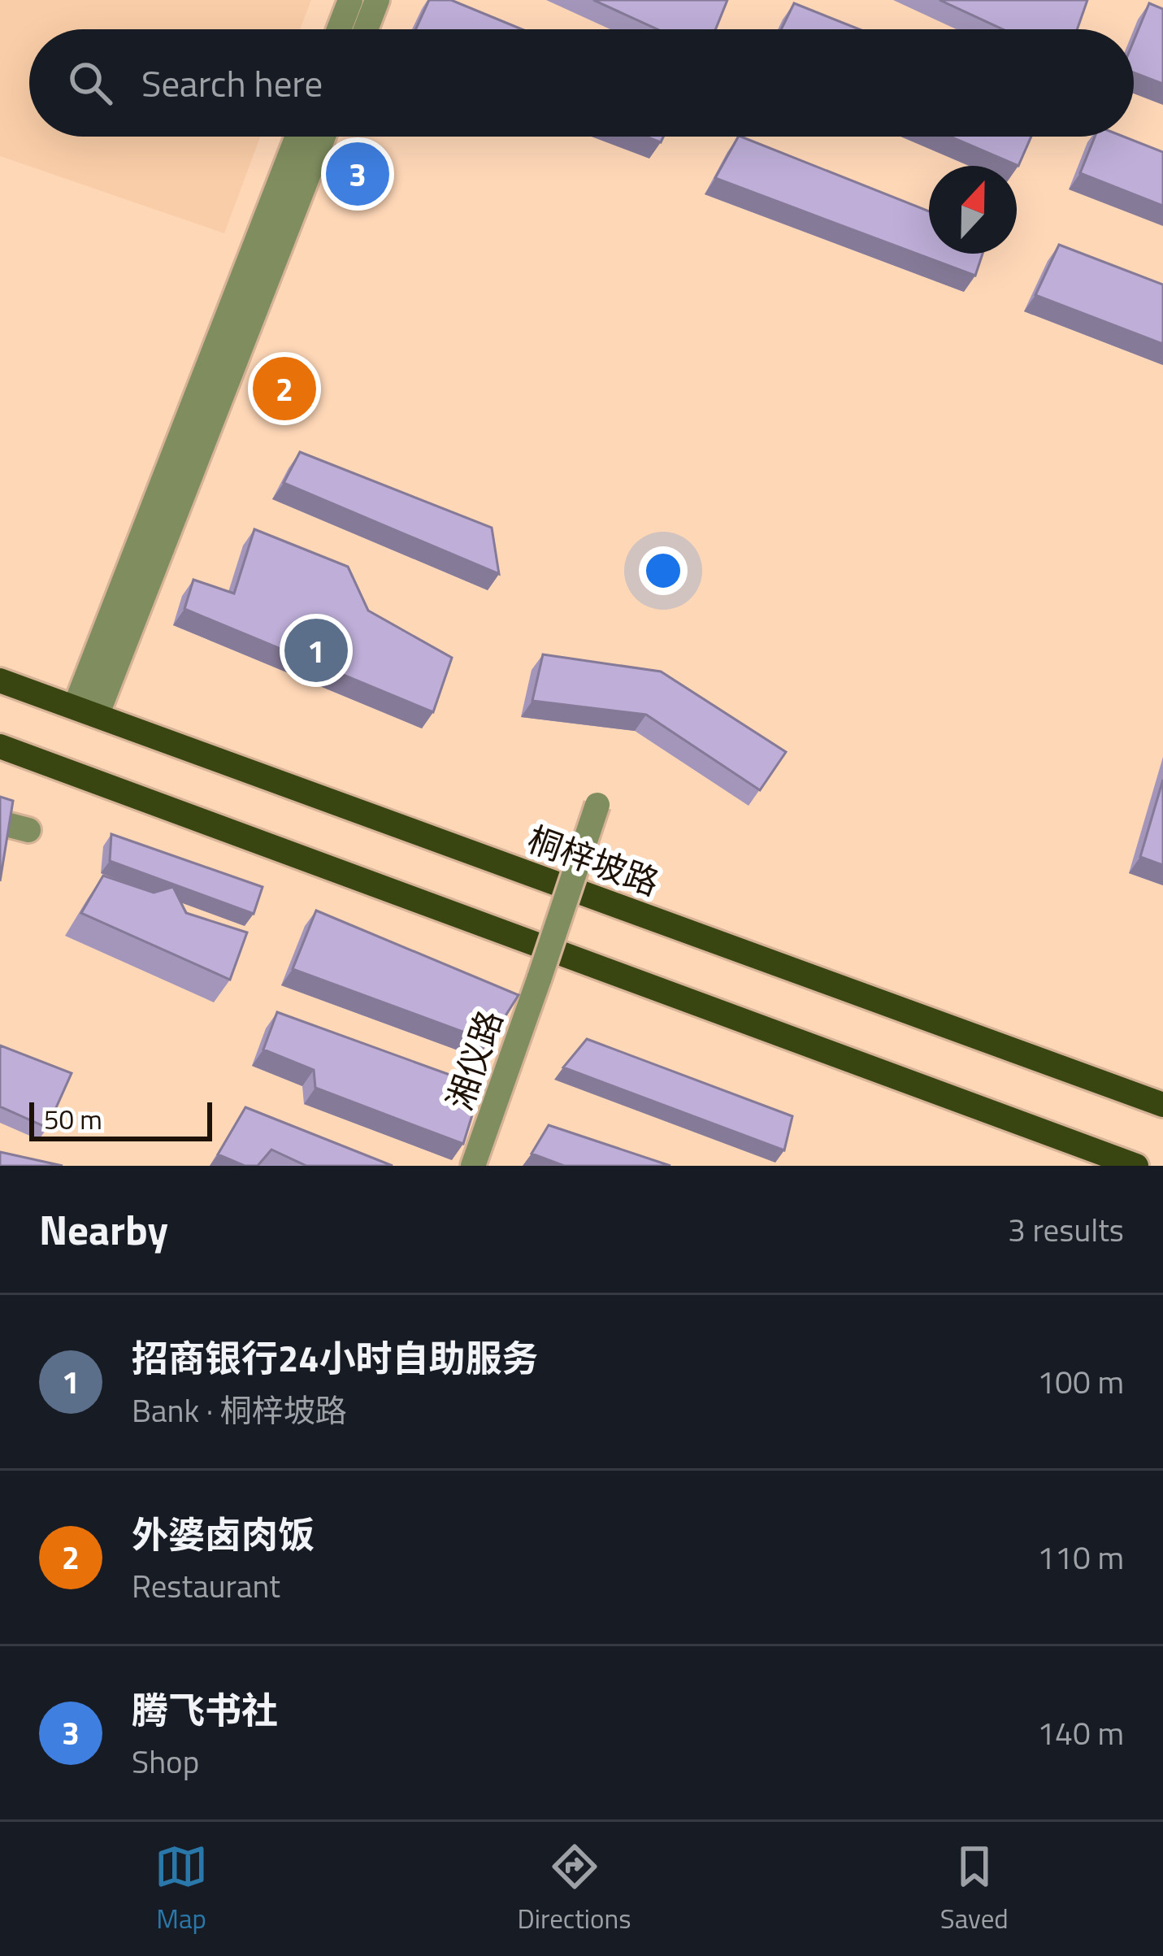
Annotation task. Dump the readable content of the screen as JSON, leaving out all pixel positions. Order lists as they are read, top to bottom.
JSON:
{
  "streets": {
    "main road": ["桐梓坡路"],
    "street": ["湘仪路"]
  },
  "scale_bar": "50 m",
  "north": "top",
  "page": {
    "search": "Search here",
    "pins": ["3", "2", "1"],
    "scale": "50 m",
    "heading": ["Nearby", "3 results"],
    "list": [
      {
        "mark": "1",
        "name": "招商银行24小时自助服务",
        "note": "Bank · 桐梓坡路",
        "value": "100 m"
      },
      {
        "mark": "2",
        "name": "外婆卤肉饭",
        "note": "Restaurant",
        "value": "110 m"
      },
      {
        "mark": "3",
        "name": "腾飞书社",
        "note": "Shop",
        "value": "140 m"
      }
    ],
    "nav": ["Map", "Directions", "Saved"]
  }
}
